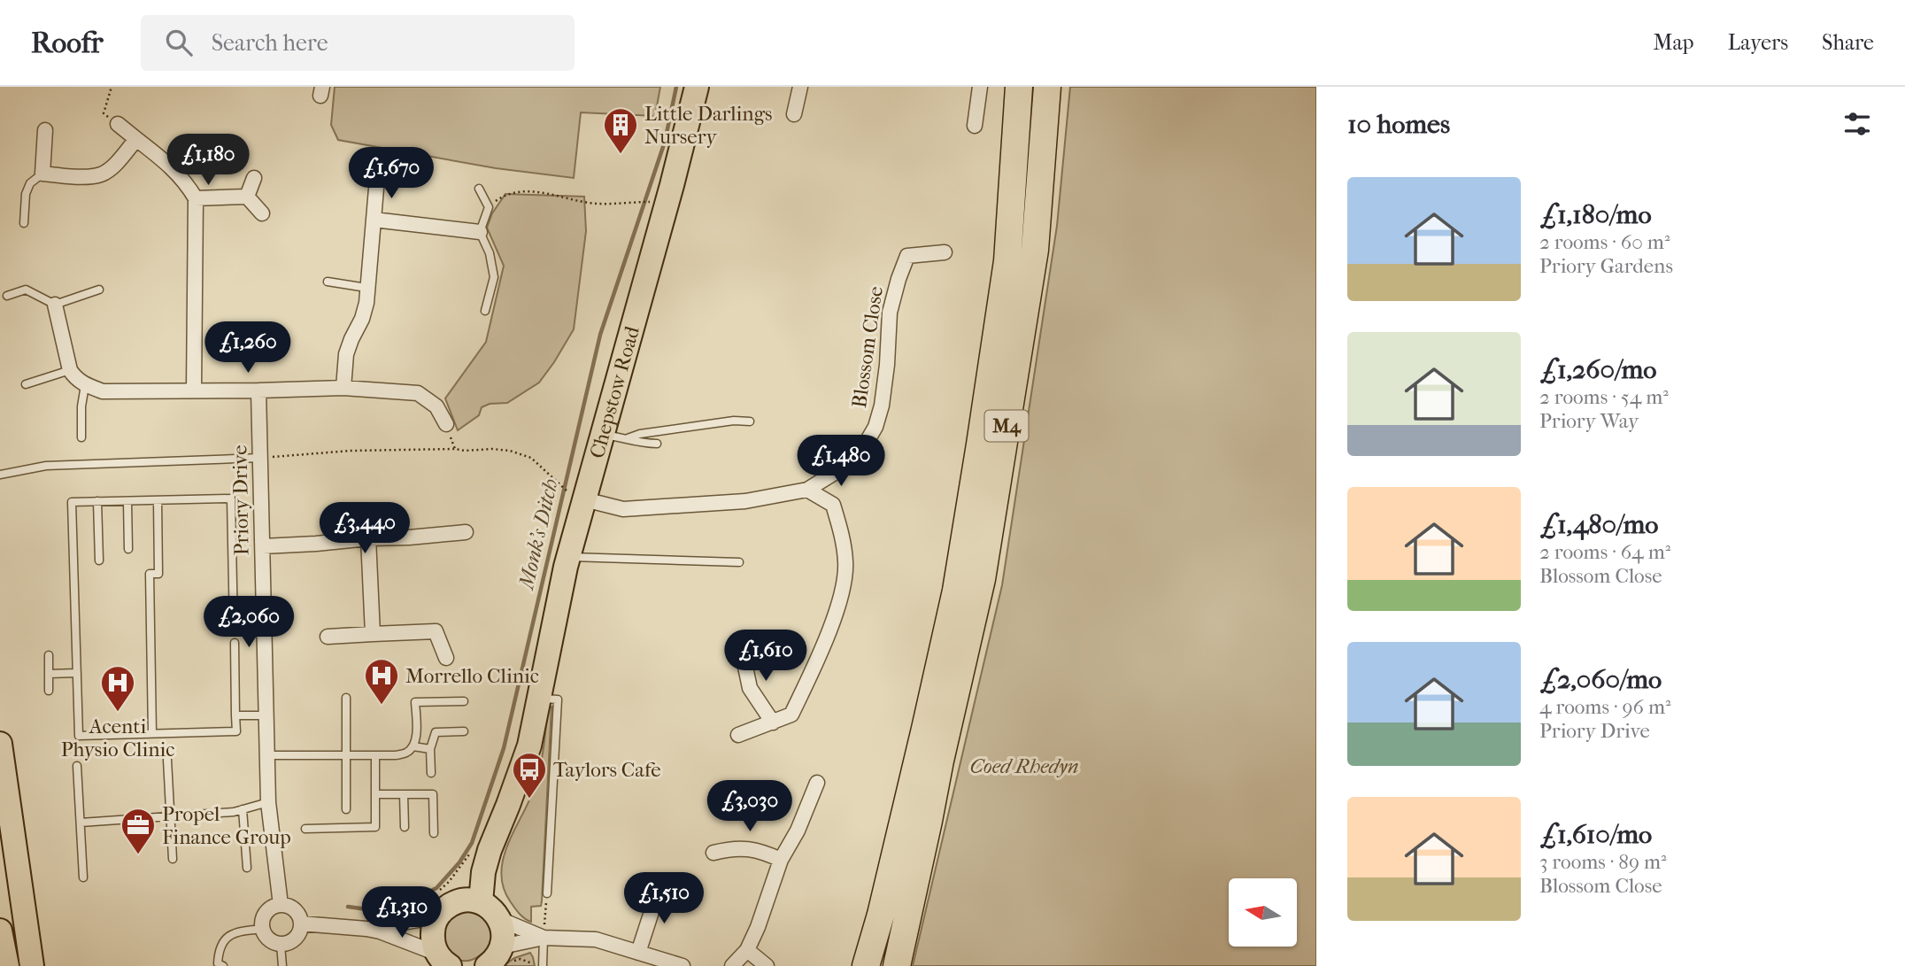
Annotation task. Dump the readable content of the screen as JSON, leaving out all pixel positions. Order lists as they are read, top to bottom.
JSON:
{
  "streets": {
    "highway": ["M4"],
    "main road": ["Chepstow Road"],
    "street": ["Blossom Close", "Priory Drive"]
  },
  "crossings": [
    ["Blossom Close", "Chepstow Road"]
  ],
  "water": ["Monk's Ditch"],
  "parks": ["Coed Rhedyn"],
  "places": {
    "building": ["Little Darlings Nursery"],
    "hospital": ["Morrello Clinic", "Acenti Physio Clinic"],
    "bus stop": ["Taylors Cafe"],
    "office": ["Propel Finance Group"]
  },
  "north": "left",
  "page": {
    "header": "Roofr",
    "search": "Search here",
    "nav": ["Map", "Layers", "Share"],
    "heading": "10 homes",
    "price": [
      "£1,180",
      "£1,670",
      "£1,260",
      "£1,480",
      "£3,440",
      "£2,060",
      "£1,610",
      "£3,030",
      "£1,510",
      "£1,310"
    ],
    "list": [
      {
        "name": "£1,180/mo",
        "note": "2 rooms · 60 m² · Priory Gardens"
      },
      {
        "name": "£1,260/mo",
        "note": "2 rooms · 54 m² · Priory Way"
      },
      {
        "name": "£1,480/mo",
        "note": "2 rooms · 64 m² · Blossom Close"
      },
      {
        "name": "£2,060/mo",
        "note": "4 rooms · 96 m² · Priory Drive"
      },
      {
        "name": "£1,610/mo",
        "note": "3 rooms · 89 m² · Blossom Close"
      }
    ]
  }
}
